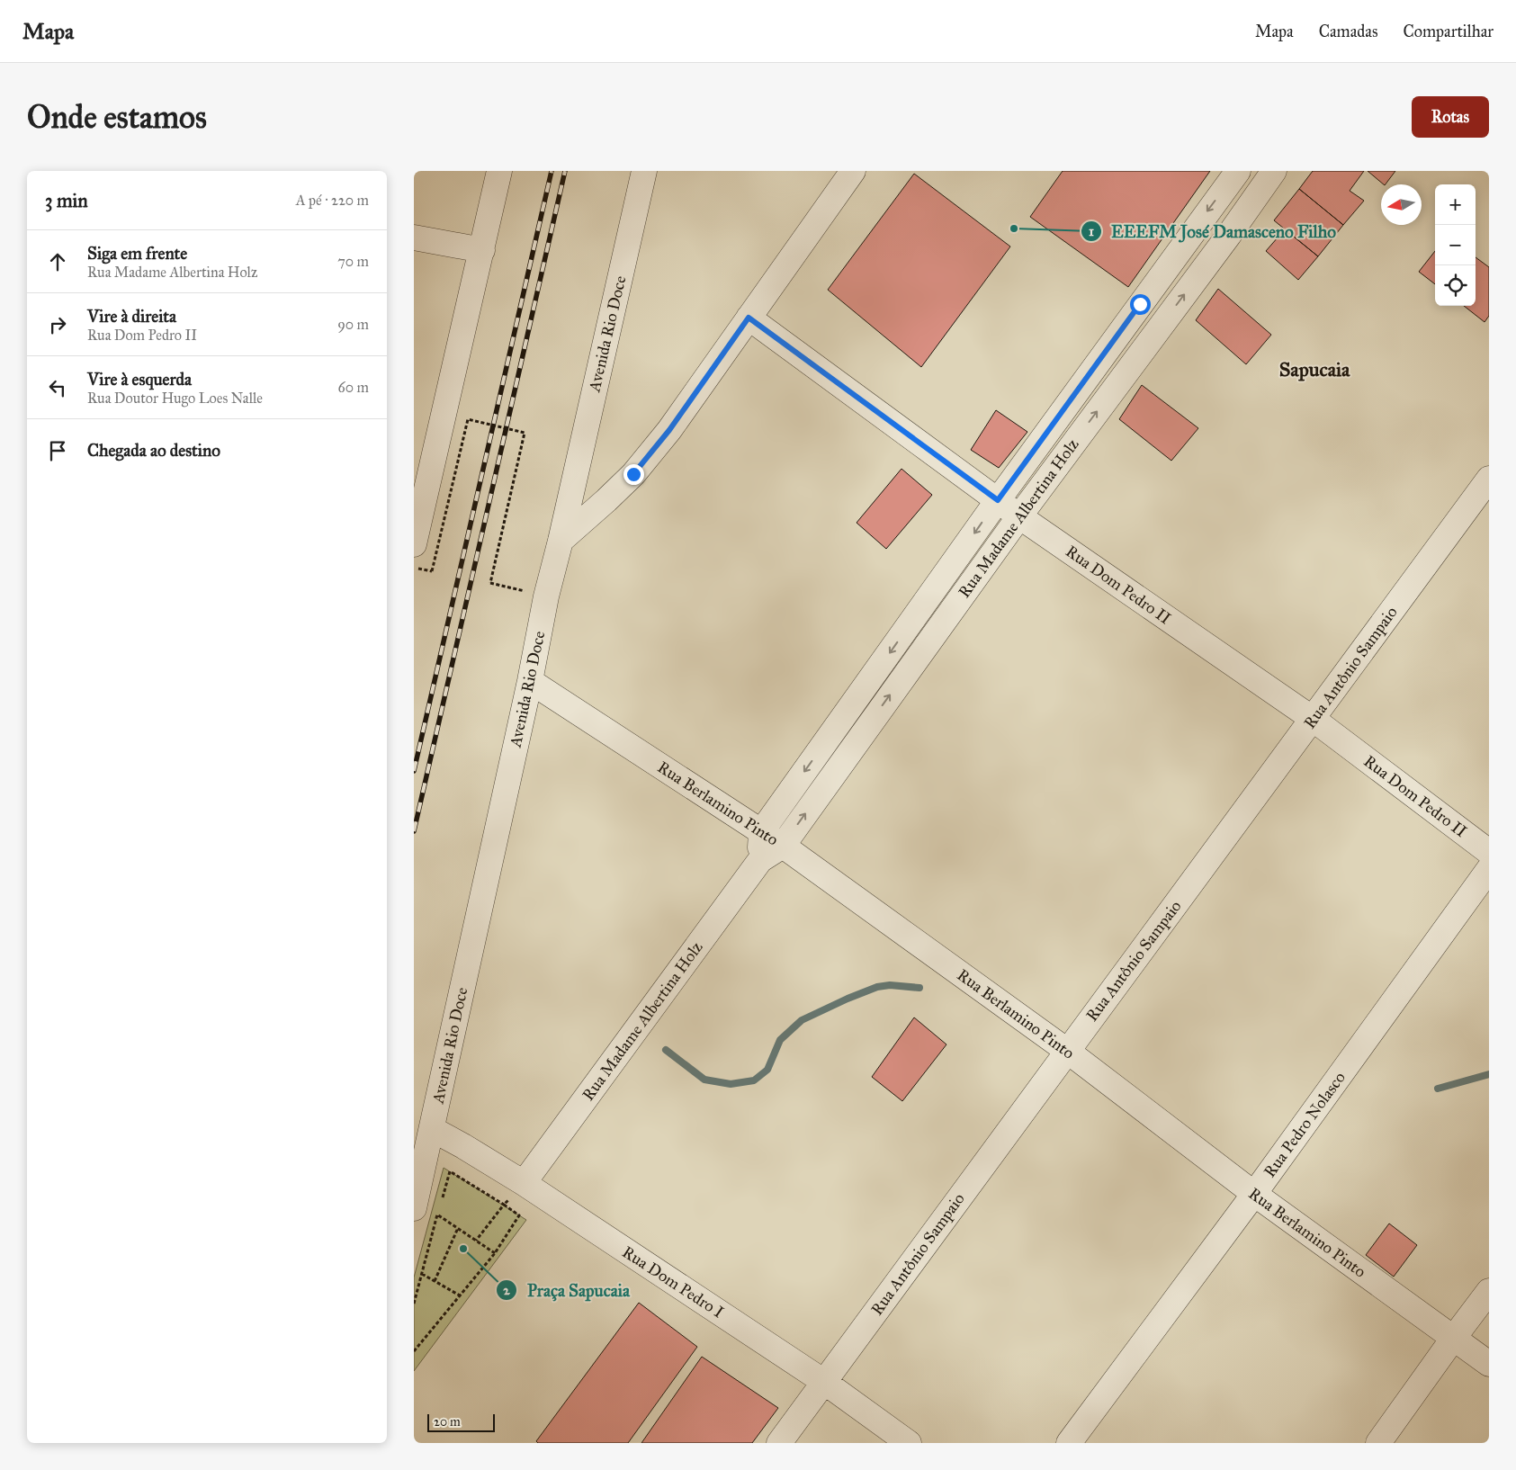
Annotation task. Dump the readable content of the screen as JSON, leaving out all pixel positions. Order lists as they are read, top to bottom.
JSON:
{
  "streets": {
    "street": [
      "Avenida Rio Doce",
      "Rua Madame Albertina Holz",
      "Rua Dom Pedro II",
      "Rua Antônio Sampaio",
      "Rua Berlamino Pinto",
      "Rua Pedro Nolasco",
      "Rua Dom Pedro I"
    ]
  },
  "crossings": [
    ["Avenida Rio Doce", "Rua Berlamino Pinto"],
    ["Avenida Rio Doce", "Rua Dom Pedro I"],
    ["Rua Madame Albertina Holz", "Rua Dom Pedro II"],
    ["Rua Madame Albertina Holz", "Rua Berlamino Pinto"],
    ["Rua Madame Albertina Holz", "Rua Dom Pedro I"],
    ["Rua Dom Pedro II", "Rua Antônio Sampaio"],
    ["Rua Antônio Sampaio", "Rua Berlamino Pinto"],
    ["Rua Antônio Sampaio", "Rua Dom Pedro I"],
    ["Rua Berlamino Pinto", "Rua Pedro Nolasco"]
  ],
  "districts": ["Sapucaia"],
  "places": ["EEEFM José Damasceno Filho", "Praça Sapucaia"],
  "scale_bar": "20 m",
  "north": "left",
  "page": {
    "header": "Mapa",
    "nav": ["Mapa", "Camadas", "Compartilhar"],
    "buttons": "Rotas",
    "title": "Onde estamos",
    "heading": ["3 min", "A pé · 220 m"],
    "map_buttons": ["+", "−"],
    "list": [
      ["Siga em frente", "Rua Madame Albertina Holz", "70 m"],
      ["Vire à direita", "Rua Dom Pedro II", "90 m"],
      ["Vire à esquerda", "Rua Doutor Hugo Loes Nalle", "60 m"],
      "Chegada ao destino"
    ],
    "scale": "20 m"
  }
}
